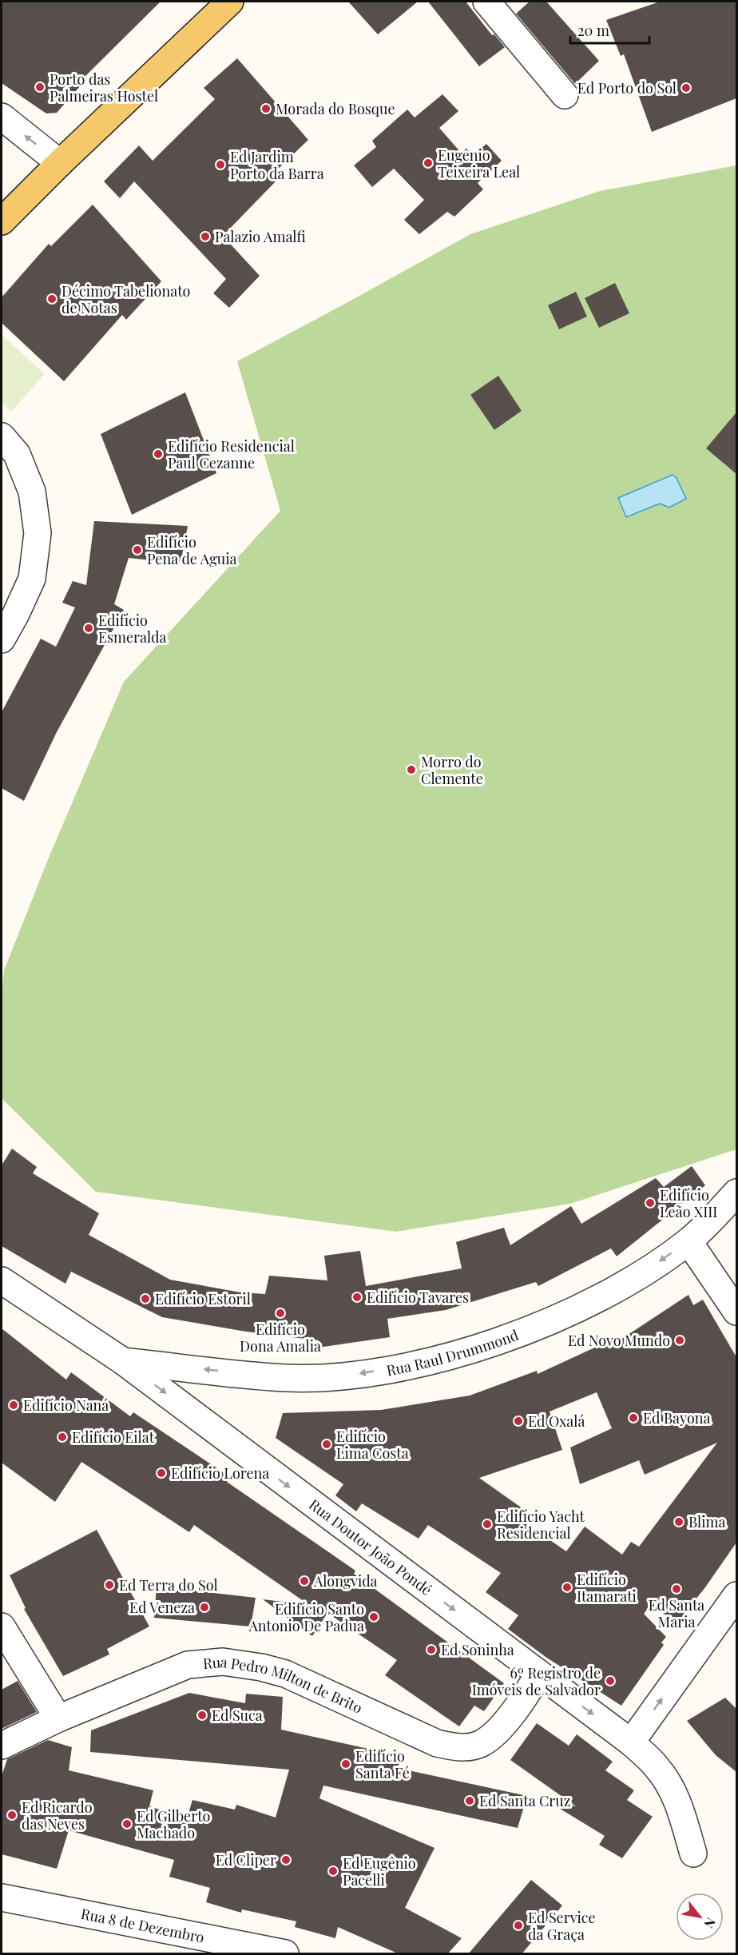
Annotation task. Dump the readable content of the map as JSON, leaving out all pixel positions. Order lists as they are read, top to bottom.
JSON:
{
  "streets": {
    "street": [
      "Rua Raul Drummond",
      "Rua Doutor João Pondé",
      "Rua Pedro Milton de Brito",
      "Rua 8 de Dezembro"
    ]
  },
  "crossings": [
    ["Rua Raul Drummond", "Rua Doutor João Pondé"],
    ["Rua Doutor João Pondé", "Rua Pedro Milton de Brito"]
  ],
  "one_way": ["Rua Raul Drummond", "Rua Doutor João Pondé"],
  "places": [
    "Porto das Palmeiras Hostel",
    "Ed Porto do Sol",
    "Morada do Bosque",
    "Eugênio Teixeira Leal",
    "Ed Jardim Porto da Barra",
    "Palazio Amalfi",
    "Décimo Tabelionato de Notas",
    "Edifício Residencial Paul Cezanne",
    "Edifício Pena de Aguia",
    "Edifício Esmeralda",
    "Morro do Clemente",
    "Edifício Leão XIII",
    "Edifício Tavares",
    "Edifício Estoril",
    "Edifício Dona Amalia",
    "Ed Novo Mundo",
    "Edifício Naná",
    "Ed Bayona",
    "Ed Oxalá",
    "Edifício Eilat",
    "Edifício Lima Costa",
    "Edifício Lorena",
    "Blima",
    "Edifício Yacht Residencial",
    "Alongvida",
    "Ed Terra do Sol",
    "Edifício Itamarati",
    "Ed Santa Maria",
    "Ed Veneza",
    "Edifício Santo Antonio De Padua",
    "Ed Soninha",
    "6º Registro de Imóveis de Salvador",
    "Ed Suca",
    "Edifício Santa Fé",
    "Ed Santa Cruz",
    "Ed Ricardo das Neves",
    "Ed Gilberto Machado",
    "Ed Cliper",
    "Ed Eugênio Pacelli",
    "Ed Service da Graça"
  ],
  "scale_bar": "20 m",
  "north": "bottom right"
}
